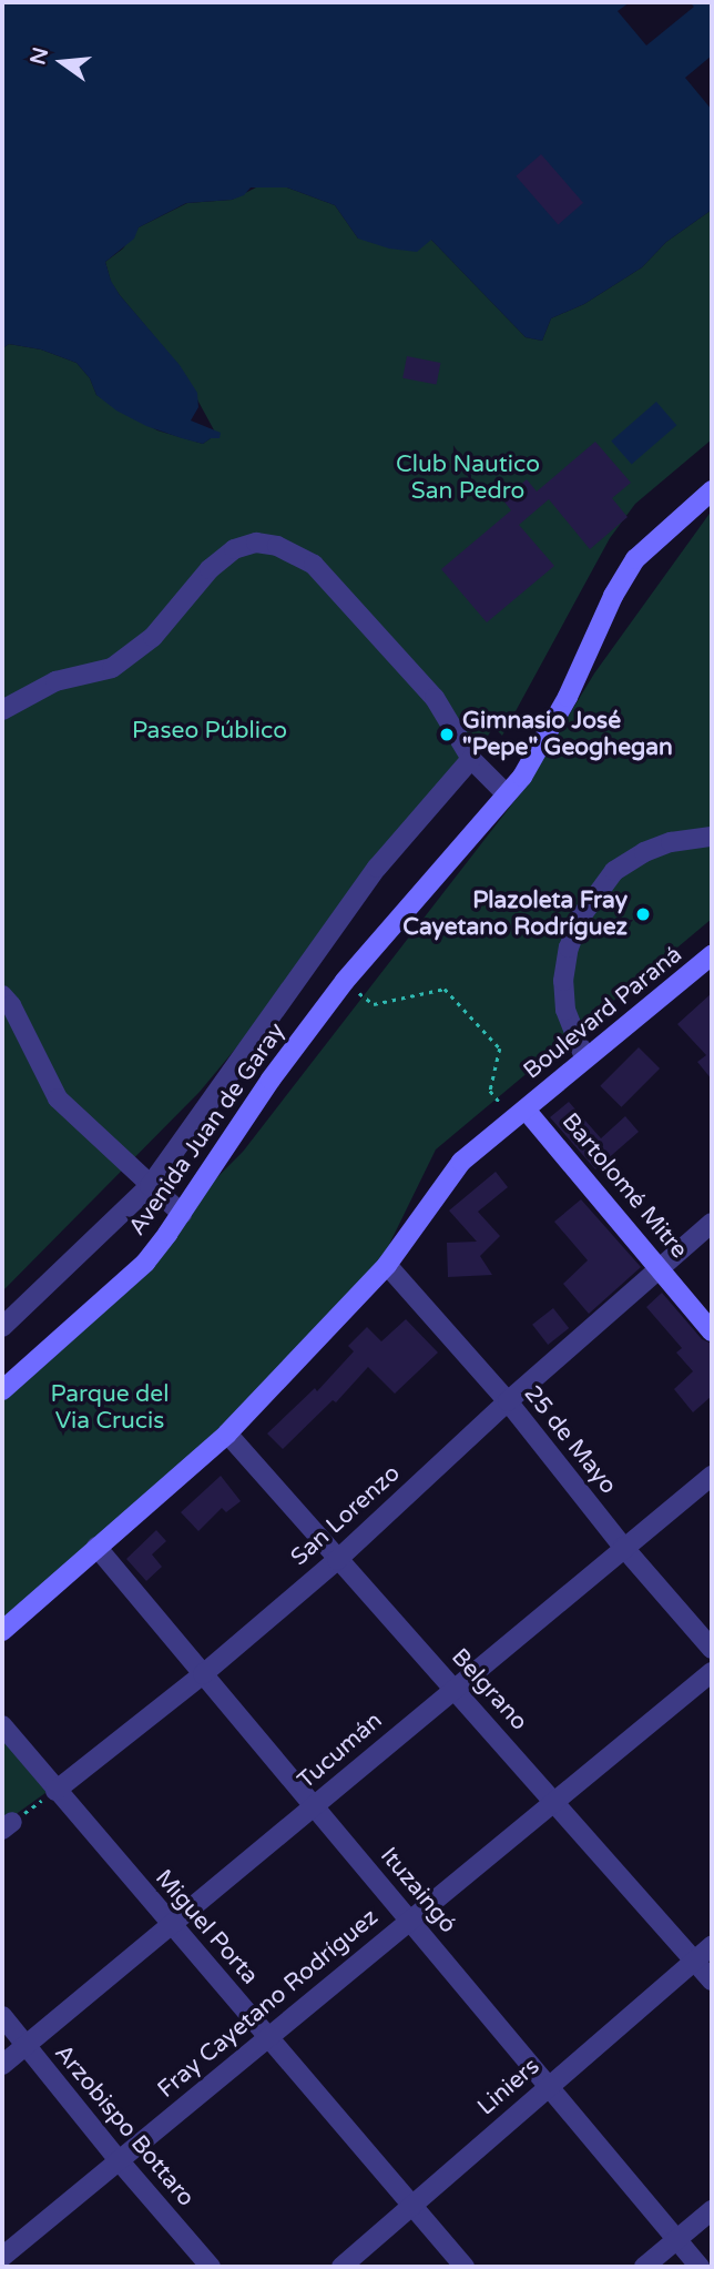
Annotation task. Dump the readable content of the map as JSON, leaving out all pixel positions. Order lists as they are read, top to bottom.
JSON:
{
  "streets": {
    "main road": ["Boulevard Paraná", "Avenida Juan de Garay", "Bartolomé Mitre"],
    "street": [
      "25 de Mayo",
      "San Lorenzo",
      "Belgrano",
      "Tucumán",
      "Ituzaingó",
      "Miguel Porta",
      "Fray Cayetano Rodríguez",
      "Liniers",
      "Arzobispo Bottaro"
    ]
  },
  "crossings": [
    ["Boulevard Paraná", "Bartolomé Mitre"],
    ["Boulevard Paraná", "25 de Mayo"],
    ["Boulevard Paraná", "Belgrano"],
    ["Boulevard Paraná", "Ituzaingó"],
    ["Bartolomé Mitre", "San Lorenzo"],
    ["25 de Mayo", "San Lorenzo"],
    ["25 de Mayo", "Tucumán"],
    ["San Lorenzo", "Belgrano"],
    ["San Lorenzo", "Ituzaingó"],
    ["San Lorenzo", "Miguel Porta"],
    ["Belgrano", "Tucumán"],
    ["Belgrano", "Fray Cayetano Rodríguez"],
    ["Belgrano", "Liniers"],
    ["Tucumán", "Ituzaingó"],
    ["Tucumán", "Miguel Porta"],
    ["Tucumán", "Arzobispo Bottaro"],
    ["Ituzaingó", "Fray Cayetano Rodríguez"],
    ["Ituzaingó", "Liniers"],
    ["Miguel Porta", "Fray Cayetano Rodríguez"],
    ["Miguel Porta", "Liniers"],
    ["Fray Cayetano Rodríguez", "Arzobispo Bottaro"]
  ],
  "parks": ["Club Nautico San Pedro", "Paseo Público", "Parque del Via Crucis"],
  "places": ["Gimnasio José \"Pepe\" Geoghegan", "Plazoleta Fray Cayetano Rodríguez"],
  "north": "left"
}
